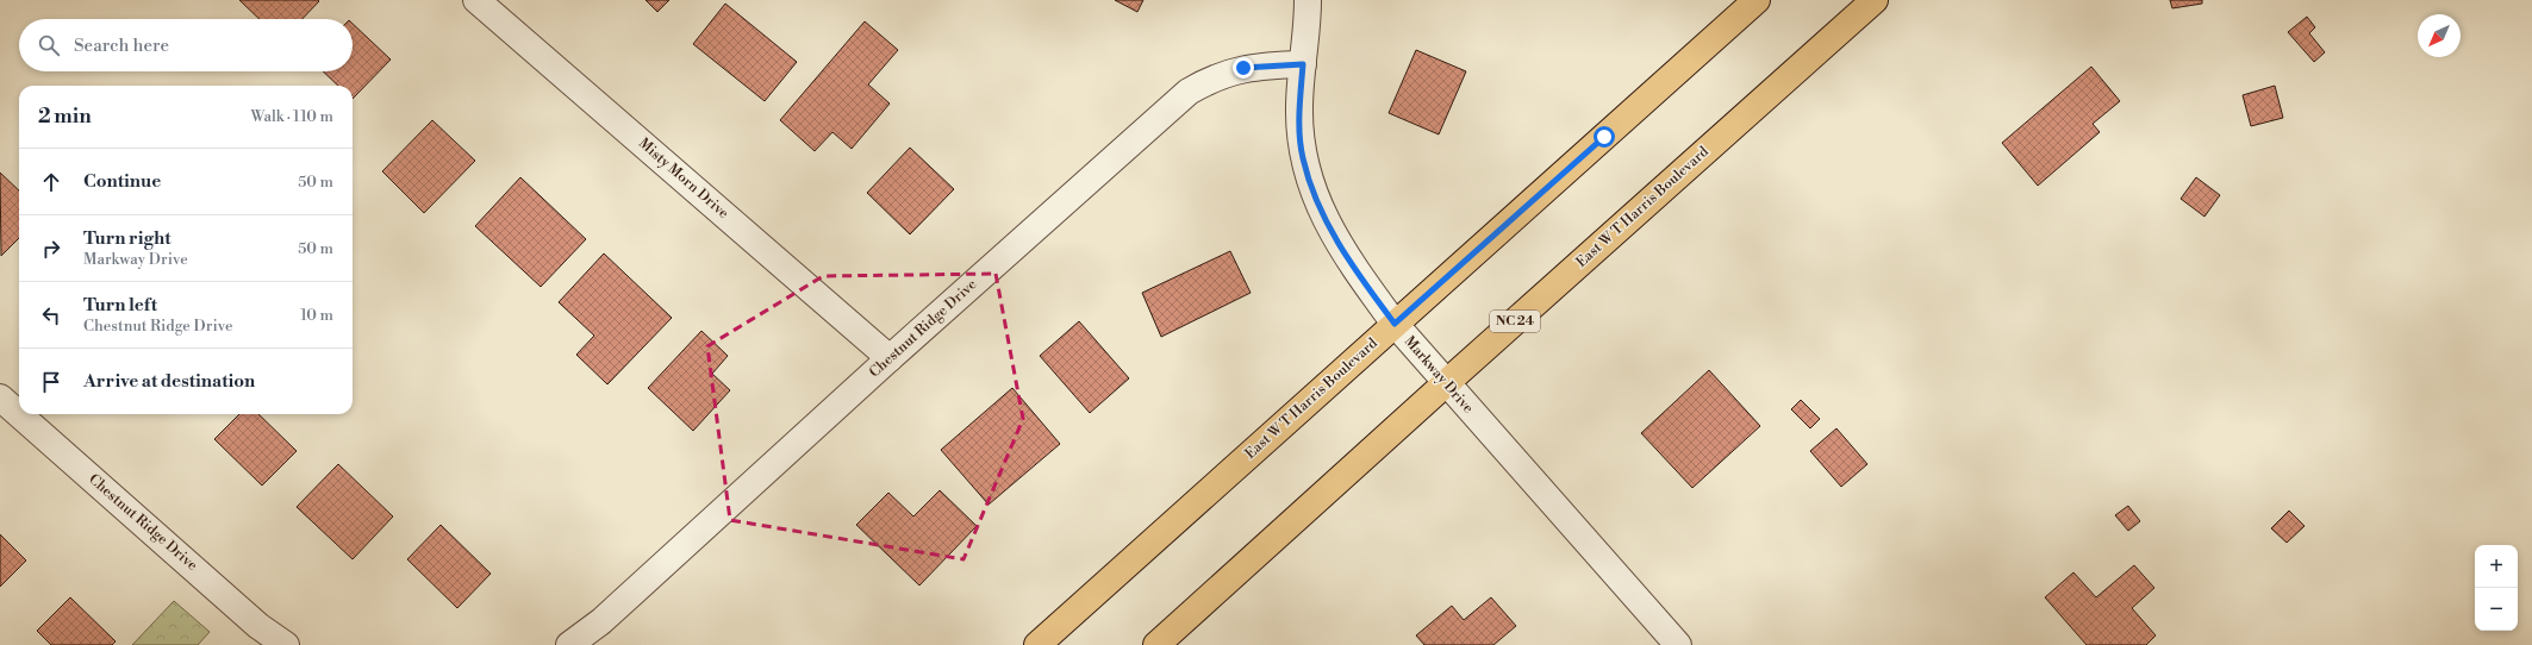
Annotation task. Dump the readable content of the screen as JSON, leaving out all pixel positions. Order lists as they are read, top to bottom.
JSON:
{
  "streets": {
    "main road": ["East W T Harris Boulevard", "NC 24"],
    "street": ["Misty Morn Drive", "Chestnut Ridge Drive", "Markway Drive"]
  },
  "crossings": [
    ["Misty Morn Drive", "Chestnut Ridge Drive"],
    ["East W T Harris Boulevard", "Markway Drive"],
    ["Chestnut Ridge Drive", "Markway Drive"]
  ],
  "north": "bottom left",
  "page": {
    "search": "Search here",
    "heading": ["2 min", "Walk · 110 m"],
    "list": [
      ["Continue", "50 m"],
      ["Turn right", "Markway Drive", "50 m"],
      ["Turn left", "Chestnut Ridge Drive", "10 m"],
      "Arrive at destination"
    ],
    "map_buttons": ["+", "−"]
  }
}
